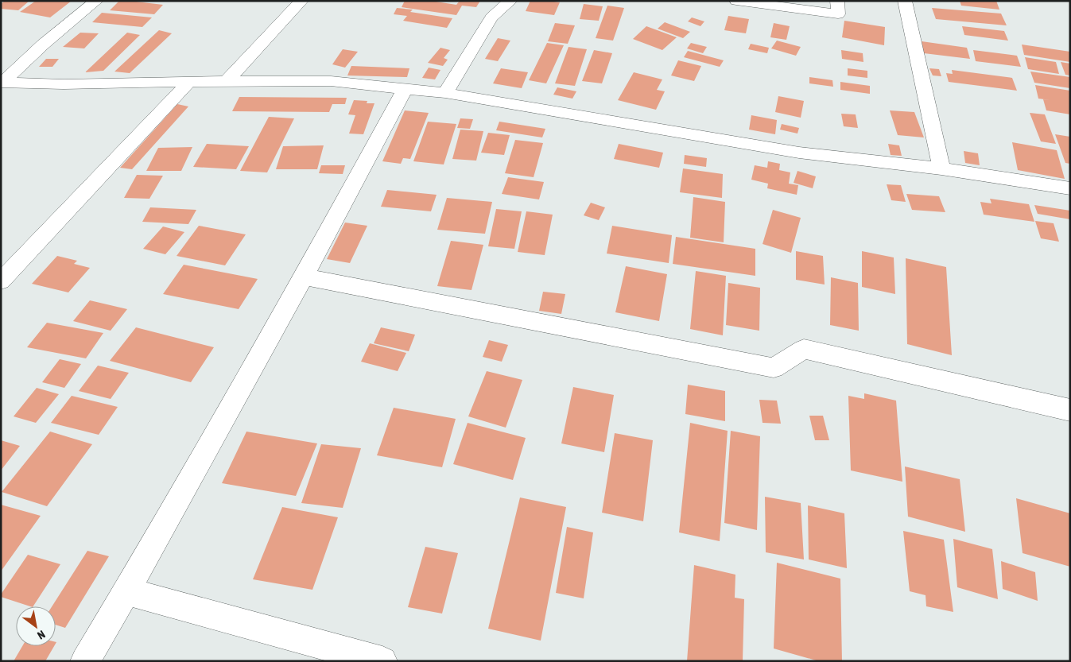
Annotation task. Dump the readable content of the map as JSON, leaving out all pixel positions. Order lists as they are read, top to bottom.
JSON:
{
  "north": "bottom right"
}
